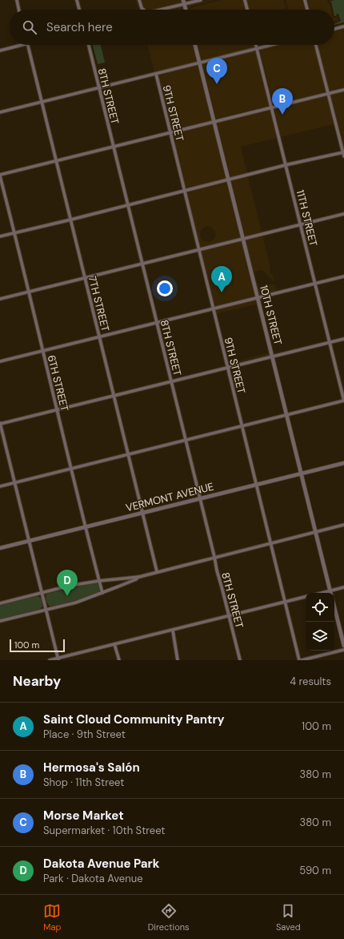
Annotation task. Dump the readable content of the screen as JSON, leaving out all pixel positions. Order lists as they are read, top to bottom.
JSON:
{
  "streets": {
    "street": [
      "8TH STREET",
      "9TH STREET",
      "11TH STREET",
      "7TH STREET",
      "10TH STREET",
      "6TH STREET",
      "VERMONT AVENUE"
    ]
  },
  "crossings": [
    ["8TH STREET", "VERMONT AVENUE"],
    ["9TH STREET", "VERMONT AVENUE"],
    ["7TH STREET", "VERMONT AVENUE"],
    ["10TH STREET", "VERMONT AVENUE"],
    ["6TH STREET", "VERMONT AVENUE"]
  ],
  "scale_bar": "100 m",
  "page": {
    "search": "Search here",
    "pins": [
      "C",
      "B",
      "A",
      "D"
    ],
    "scale": "100 m",
    "heading": ["Nearby", "4 results"],
    "list": [
      {
        "mark": "A",
        "name": "Saint Cloud Community Pantry",
        "note": "Place · 9th Street",
        "value": "100 m"
      },
      {
        "mark": "B",
        "name": "Hermosa's Salón",
        "note": "Shop · 11th Street",
        "value": "380 m"
      },
      {
        "mark": "C",
        "name": "Morse Market",
        "note": "Supermarket · 10th Street",
        "value": "380 m"
      },
      {
        "mark": "D",
        "name": "Dakota Avenue Park",
        "note": "Park · Dakota Avenue",
        "value": "590 m"
      }
    ],
    "nav": ["Map", "Directions", "Saved"]
  }
}
